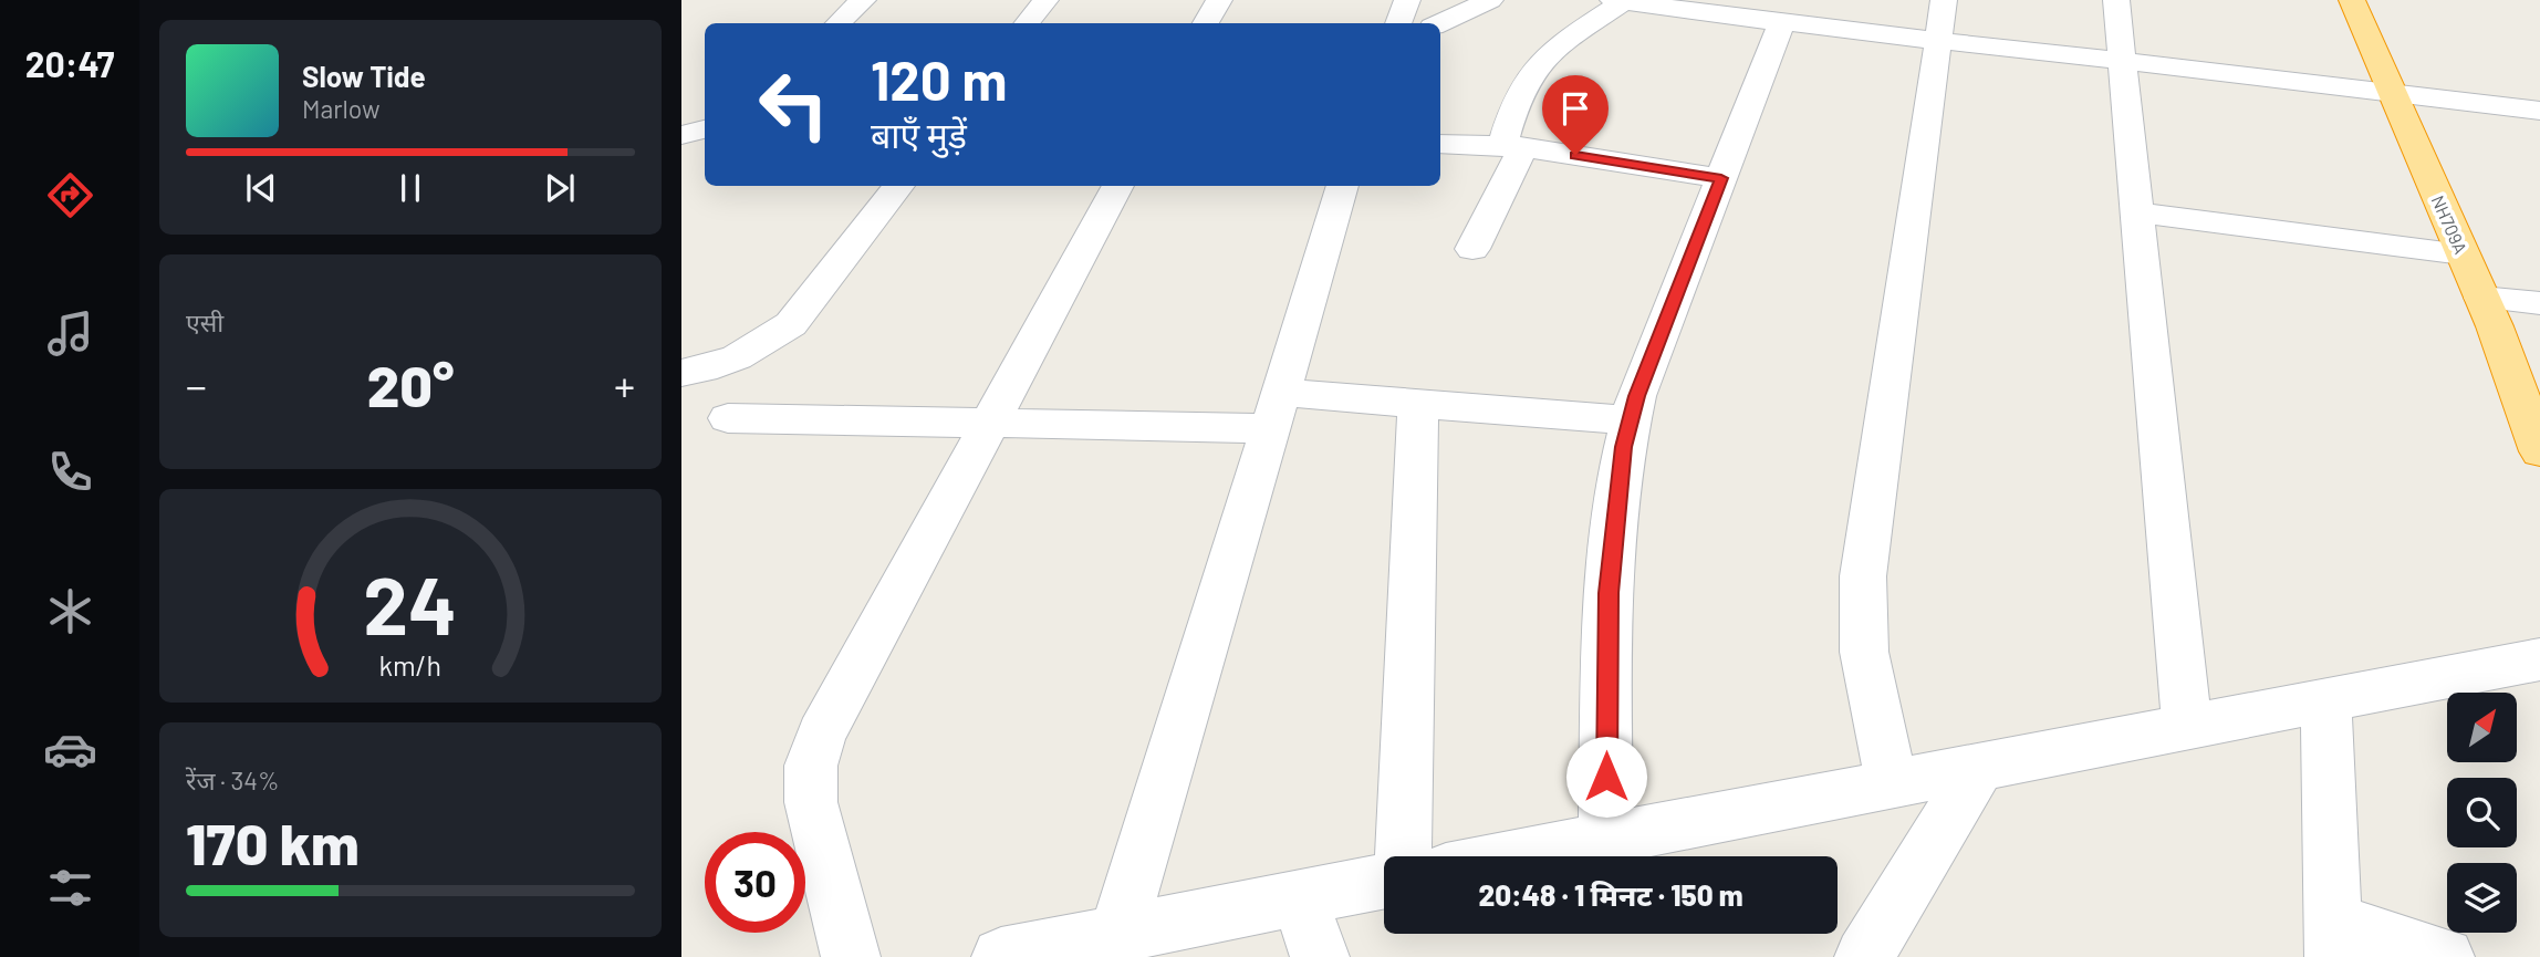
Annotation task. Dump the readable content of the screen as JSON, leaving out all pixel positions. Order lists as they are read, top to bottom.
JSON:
{
  "streets": {
    "highway": ["NH709A"]
  },
  "north": "top right",
  "page": {
    "tabs": "20:47",
    "turn": ["120 m", "बाएँ मुड़ें"],
    "song": ["Slow Tide", "Marlow"],
    "tile": [
      "एसी",
      ["रेंज · 34%", "170 km"]
    ],
    "heat": ["−", "20°", "+"],
    "limit": "30",
    "trip": "20:48 · 1 मिनट · 150 m",
    "gauge": ["24", "km/h"]
  }
}
